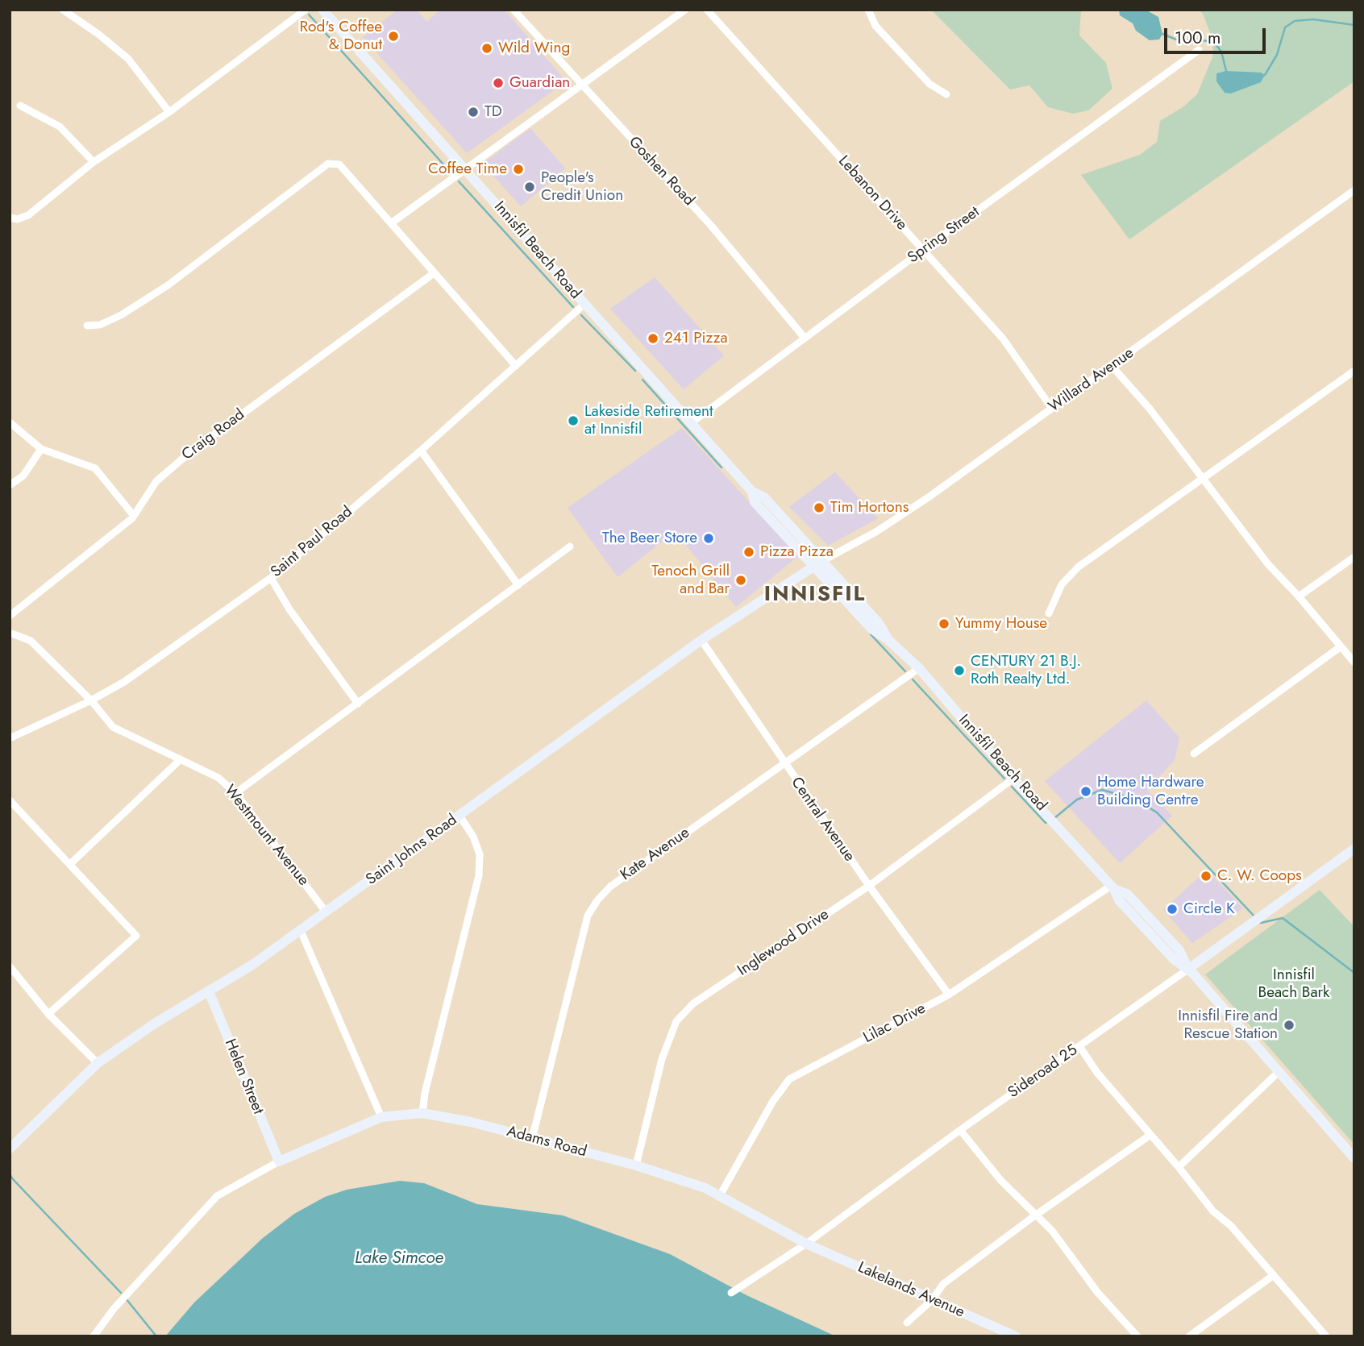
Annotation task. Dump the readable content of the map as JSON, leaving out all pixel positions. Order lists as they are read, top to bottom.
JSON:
{
  "streets": {
    "street": [
      "Goshen Road",
      "Lebanon Drive",
      "Spring Street",
      "Innisfil Beach Road",
      "Willard Avenue",
      "Craig Road",
      "Saint Paul Road",
      "Central Avenue",
      "Westmount Avenue",
      "Saint Johns Road",
      "Kate Avenue",
      "Inglewood Drive",
      "Lilac Drive",
      "Sideroad 25",
      "Helen Street",
      "Adams Road",
      "Lakelands Avenue"
    ]
  },
  "crossings": [
    ["Goshen Road", "Spring Street"],
    ["Lebanon Drive", "Spring Street"],
    ["Lebanon Drive", "Willard Avenue"],
    ["Spring Street", "Innisfil Beach Road"],
    ["Innisfil Beach Road", "Willard Avenue"],
    ["Innisfil Beach Road", "Saint Paul Road"],
    ["Innisfil Beach Road", "Saint Johns Road"],
    ["Innisfil Beach Road", "Kate Avenue"],
    ["Innisfil Beach Road", "Inglewood Drive"],
    ["Innisfil Beach Road", "Lilac Drive"],
    ["Innisfil Beach Road", "Sideroad 25"],
    ["Willard Avenue", "Saint Johns Road"],
    ["Saint Paul Road", "Westmount Avenue"],
    ["Central Avenue", "Saint Johns Road"],
    ["Central Avenue", "Kate Avenue"],
    ["Central Avenue", "Inglewood Drive"],
    ["Central Avenue", "Lilac Drive"],
    ["Westmount Avenue", "Saint Johns Road"],
    ["Saint Johns Road", "Helen Street"],
    ["Kate Avenue", "Adams Road"],
    ["Inglewood Drive", "Adams Road"],
    ["Lilac Drive", "Adams Road"],
    ["Sideroad 25", "Adams Road"],
    ["Sideroad 25", "Lakelands Avenue"],
    ["Helen Street", "Adams Road"],
    ["Adams Road", "Lakelands Avenue"]
  ],
  "districts": ["INNISFIL"],
  "water": ["Lake Simcoe"],
  "parks": ["Innisfil Beach Bark"],
  "places": [
    "Rod's Coffee & Donut",
    "Wild Wing",
    "Guardian",
    "TD",
    "Coffee Time",
    "People's Credit Union",
    "241 Pizza",
    "Lakeside Retirement at Innisfil",
    "Tim Hortons",
    "The Beer Store",
    "Pizza Pizza",
    "Tenoch Grill and Bar",
    "Yummy House",
    "CENTURY 21 B.J. Roth Realty Ltd.",
    "Home Hardware Building Centre",
    "C. W. Coops",
    "Circle K",
    "Innisfil Fire and Rescue Station"
  ],
  "scale_bar": "100 m"
}
